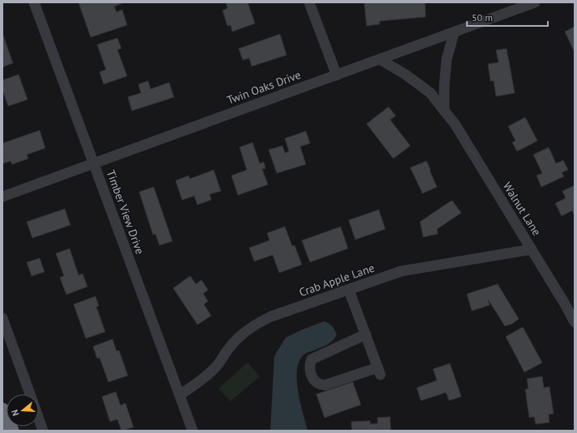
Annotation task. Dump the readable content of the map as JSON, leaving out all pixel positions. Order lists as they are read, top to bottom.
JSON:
{
  "streets": {
    "street": [
      "Twin Oaks Drive",
      "Walnut Lane",
      "Timber View Drive",
      "Crab Apple Lane"
    ]
  },
  "crossings": [
    ["Twin Oaks Drive", "Walnut Lane"],
    ["Twin Oaks Drive", "Timber View Drive"],
    ["Walnut Lane", "Crab Apple Lane"],
    ["Timber View Drive", "Crab Apple Lane"]
  ],
  "scale_bar": "50 m",
  "north": "left"
}
